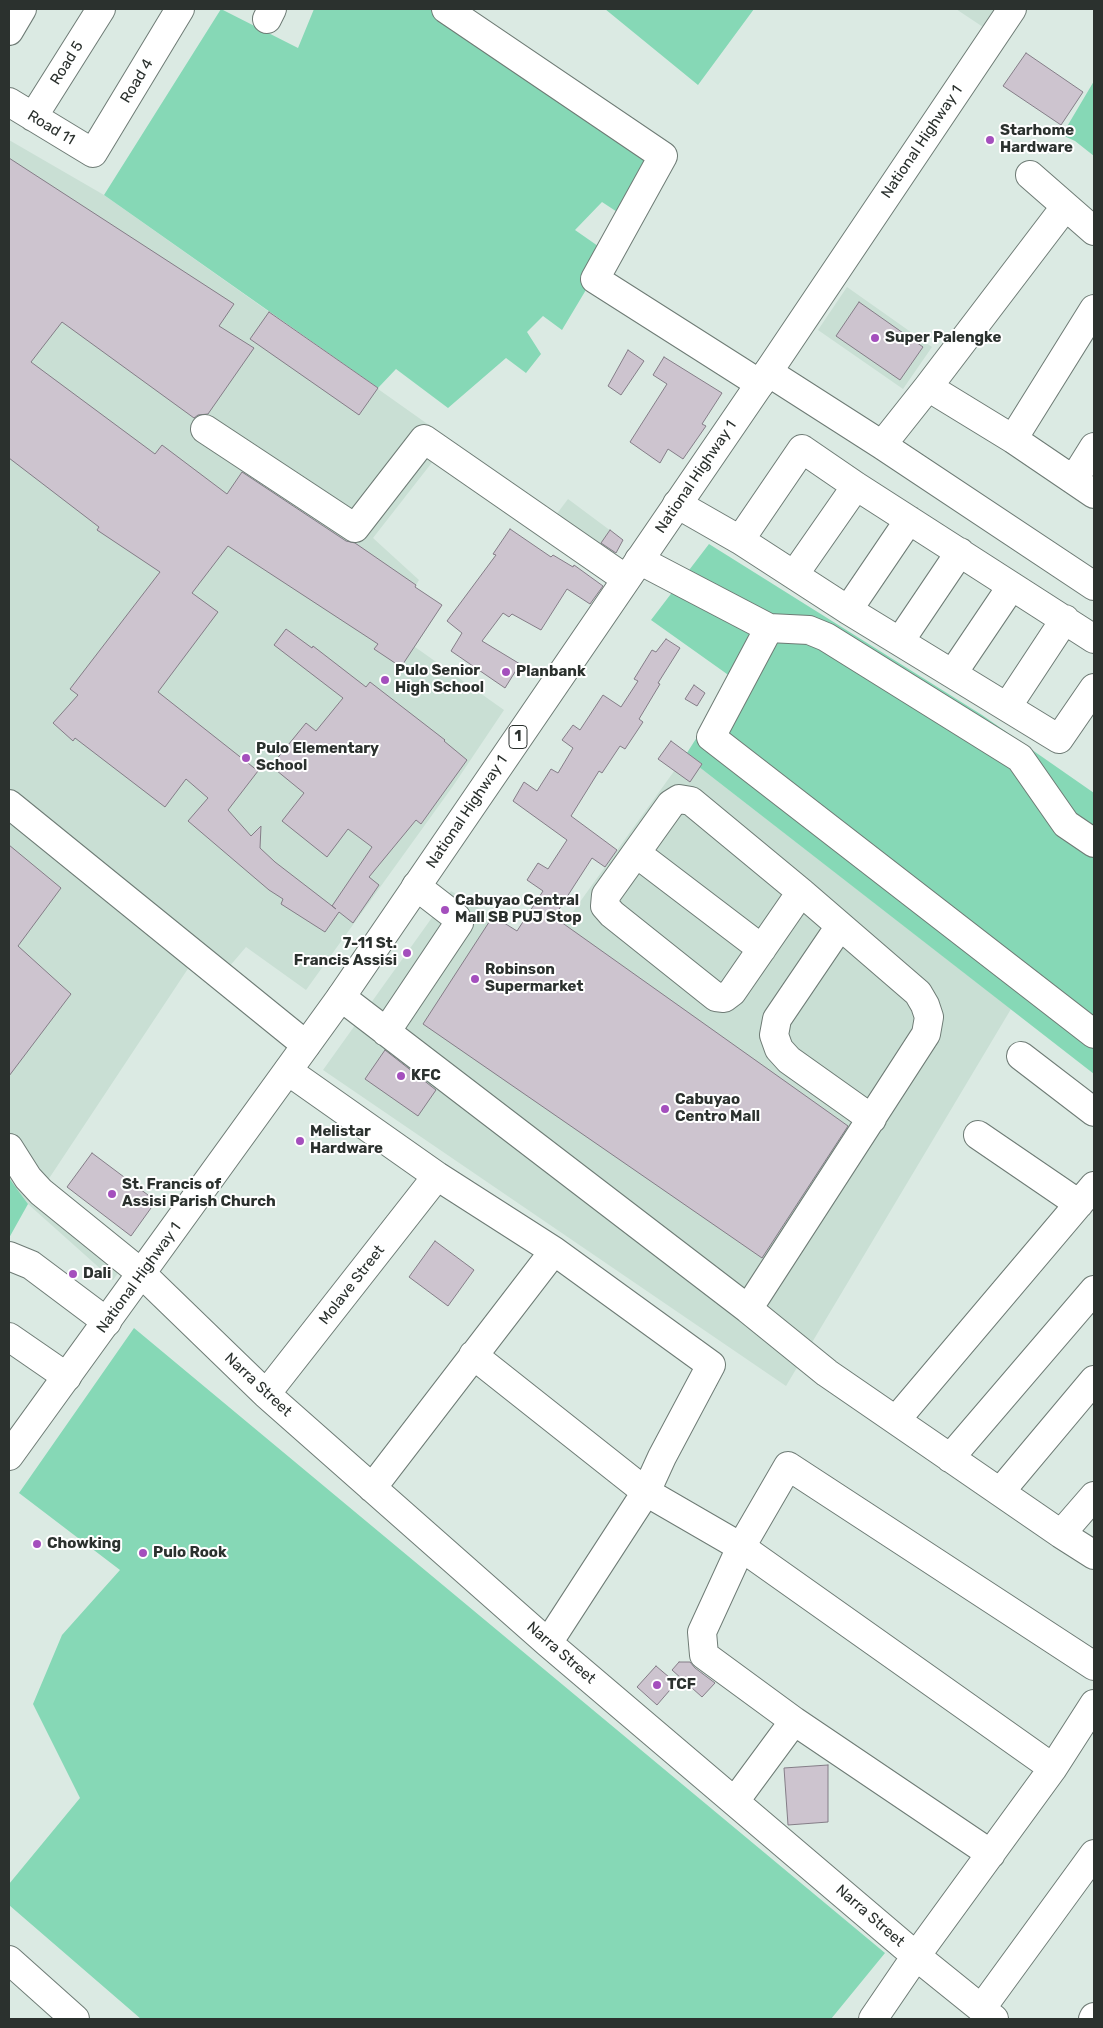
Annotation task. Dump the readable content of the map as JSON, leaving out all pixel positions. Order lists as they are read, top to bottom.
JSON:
{
  "streets": {
    "main road": [
      "Road 5",
      "Road 4",
      "Road 11",
      "National Highway 1",
      "1",
      "Molave Street",
      "Narra Street"
    ]
  },
  "crossings": [
    ["Road 5", "Road 11"],
    ["Road 4", "Road 11"],
    ["National Highway 1", "Narra Street"],
    ["Molave Street", "Narra Street"]
  ],
  "places": [
    "Starhome Hardware",
    "Super Palengke",
    "Planbank",
    "Pulo Senior High School",
    "Pulo Elementary School",
    "Cabuyao Central Mall SB PUJ Stop",
    "7-11 St. Francis Assisi",
    "Robinson Supermarket",
    "KFC",
    "Cabuyao Centro Mall",
    "Melistar Hardware",
    "St. Francis of Assisi Parish Church",
    "Dali",
    "Chowking",
    "Pulo Rook",
    "TCF"
  ]
}
